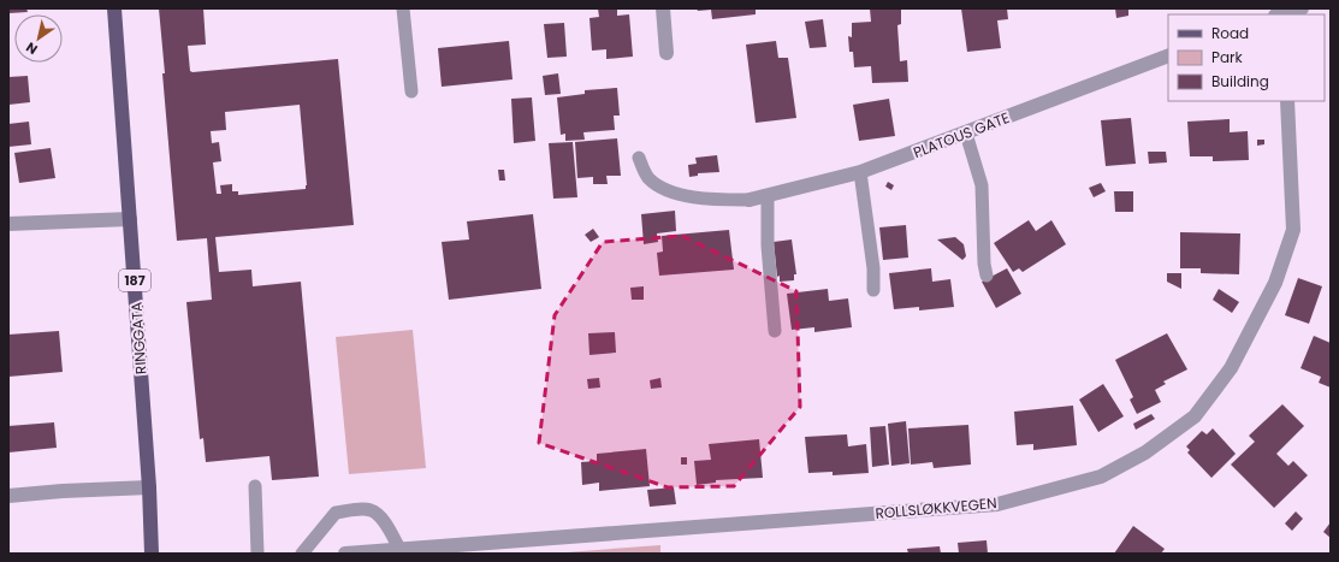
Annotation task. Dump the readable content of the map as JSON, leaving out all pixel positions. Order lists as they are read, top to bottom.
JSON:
{
  "streets": {
    "main road": ["187", "RINGGATA"],
    "street": ["PLATOUS GATE", "ROLLSLØKKVEGEN"]
  },
  "legend": ["Road", "Park", "Building"],
  "north": "bottom left"
}
